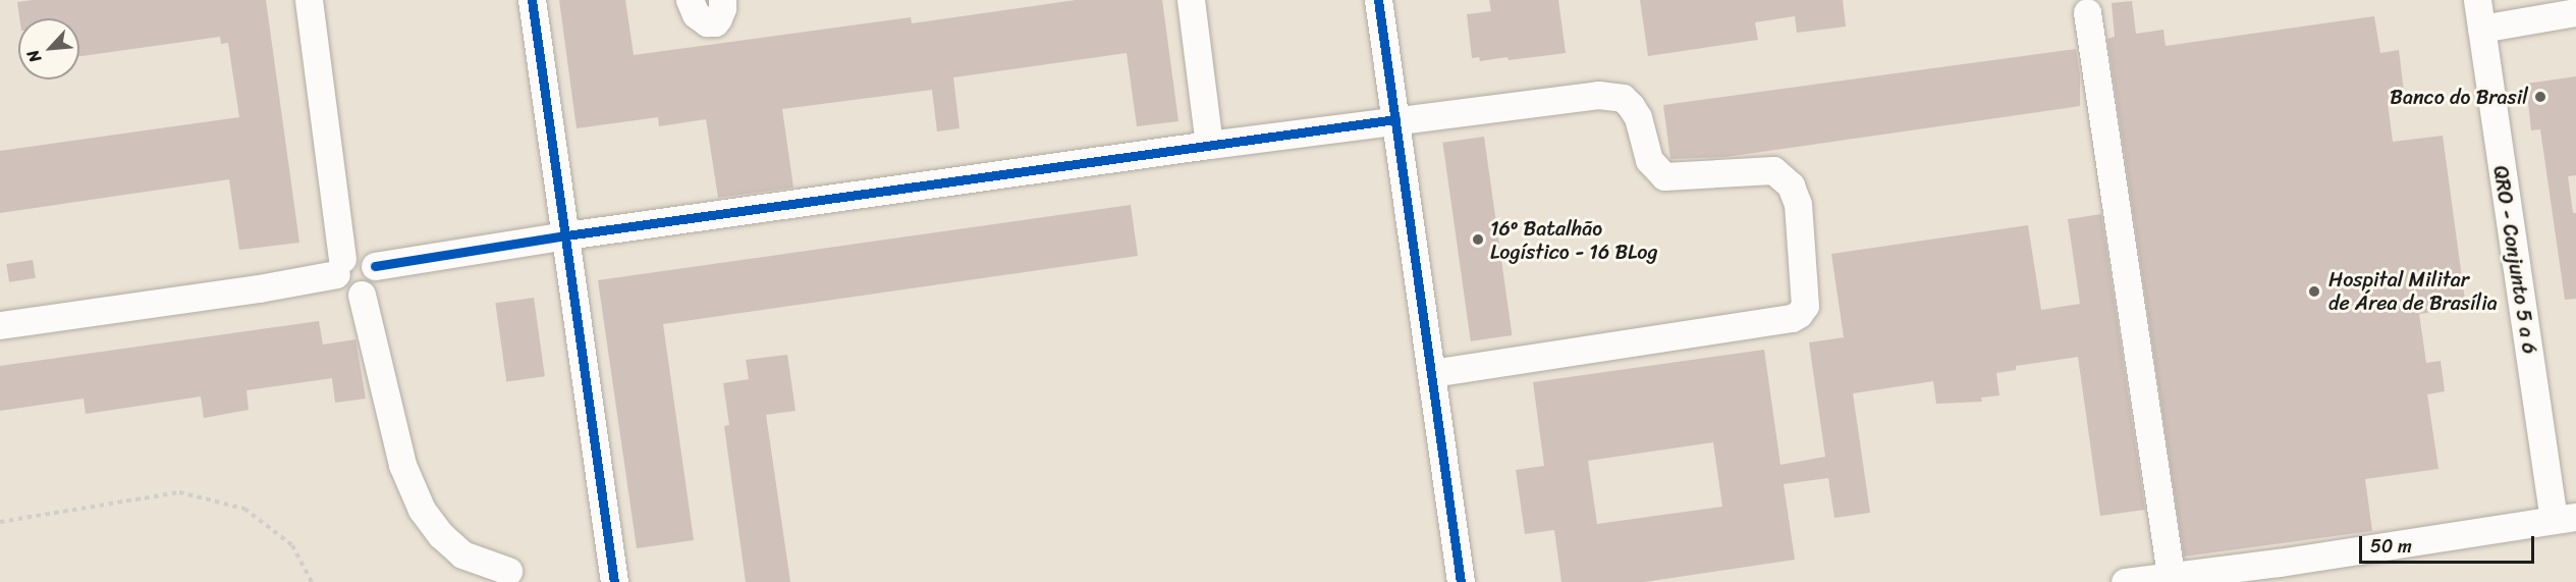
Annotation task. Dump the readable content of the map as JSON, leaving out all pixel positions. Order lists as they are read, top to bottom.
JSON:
{
  "streets": {
    "street": ["QRO - Conjunto 5 a 6"]
  },
  "places": ["Banco do Brasil", "16º Batalhão Logístico - 16 BLog", "Hospital Militar de Área de Brasília"],
  "scale_bar": "50 m",
  "north": "bottom left"
}
